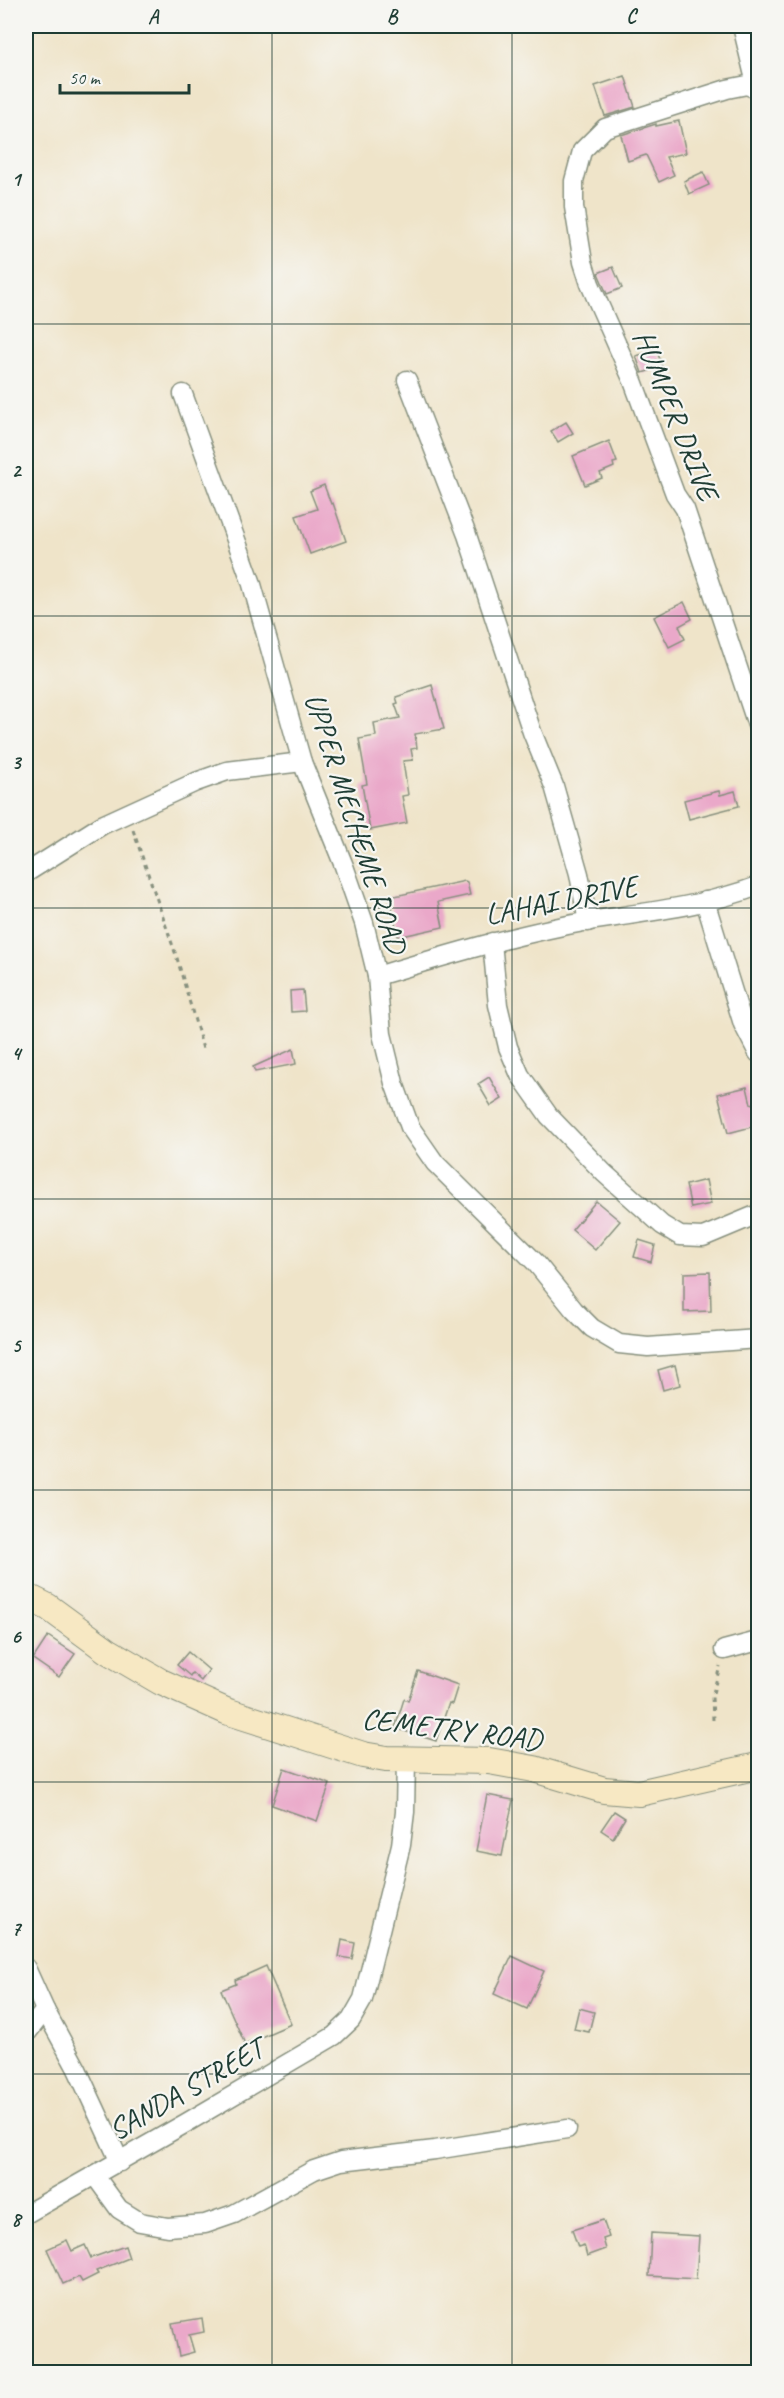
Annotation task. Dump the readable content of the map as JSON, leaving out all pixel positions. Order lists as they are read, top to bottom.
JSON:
{
  "streets": {
    "street": [
      "HUMPER DRIVE",
      "UPPER MECHEME ROAD",
      "LAHAI DRIVE",
      "CEMETRY ROAD",
      "SANDA STREET"
    ]
  },
  "crossings": [
    ["UPPER MECHEME ROAD", "LAHAI DRIVE"],
    ["CEMETRY ROAD", "SANDA STREET"]
  ],
  "scale_bar": "50 m",
  "grid": {
    "columns": ["A", "B", "C"],
    "rows": [
      "1",
      "2",
      "3",
      "4",
      "5",
      "6",
      "7",
      "8"
    ]
  }
}
